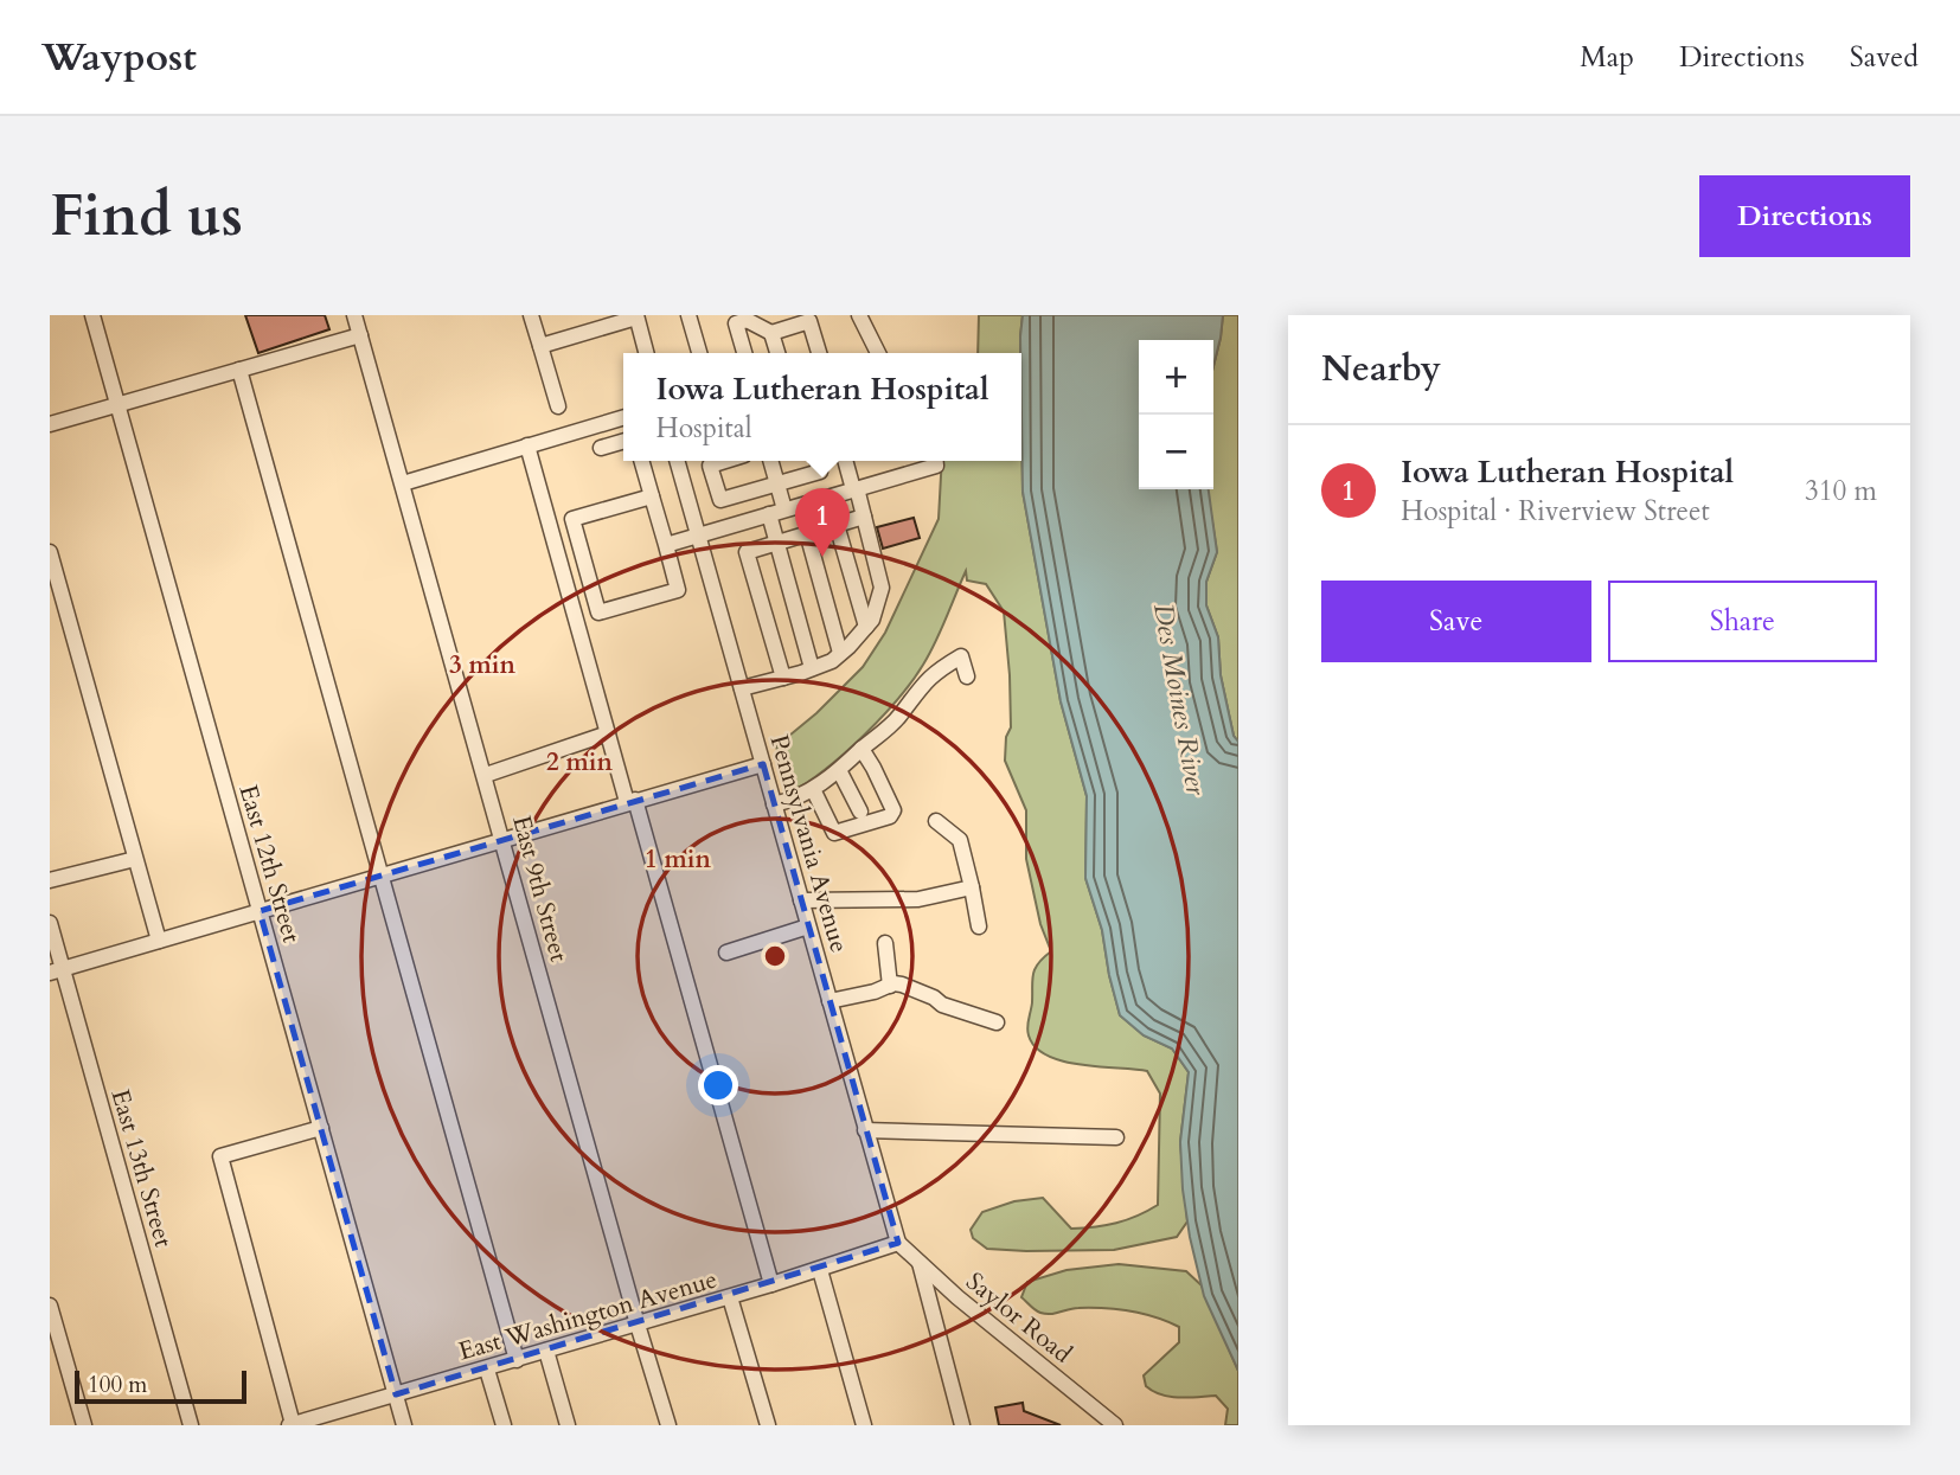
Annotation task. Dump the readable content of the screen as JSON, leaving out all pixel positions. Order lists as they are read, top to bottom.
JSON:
{
  "streets": {
    "street": [
      "Pennsylvania Avenue",
      "East 12th Street",
      "East 9th Street",
      "East 13th Street",
      "East Washington Avenue",
      "Saylor Road"
    ]
  },
  "crossings": [
    ["Pennsylvania Avenue", "East Washington Avenue"],
    ["Pennsylvania Avenue", "Saylor Road"],
    ["East 12th Street", "East Washington Avenue"],
    ["East 9th Street", "East Washington Avenue"],
    ["East Washington Avenue", "Saylor Road"]
  ],
  "water": ["Des Moines River"],
  "scale_bar": "100 m",
  "page": {
    "header": "Waypost",
    "nav": ["Map", "Directions", "Saved"],
    "buttons": [
      "Directions",
      ["Save", "Share"]
    ],
    "title": "Find us",
    "heading": "Nearby",
    "map_buttons": ["+", "−"],
    "popup": ["Iowa Lutheran Hospital", "Hospital"],
    "list": [
      {
        "mark": "1",
        "name": "Iowa Lutheran Hospital",
        "note": "Hospital · Riverview Street",
        "value": "310 m"
      }
    ],
    "pins": "1",
    "scale": "100 m"
  },
  "rings": ["3 min", "2 min", "1 min"]
}
